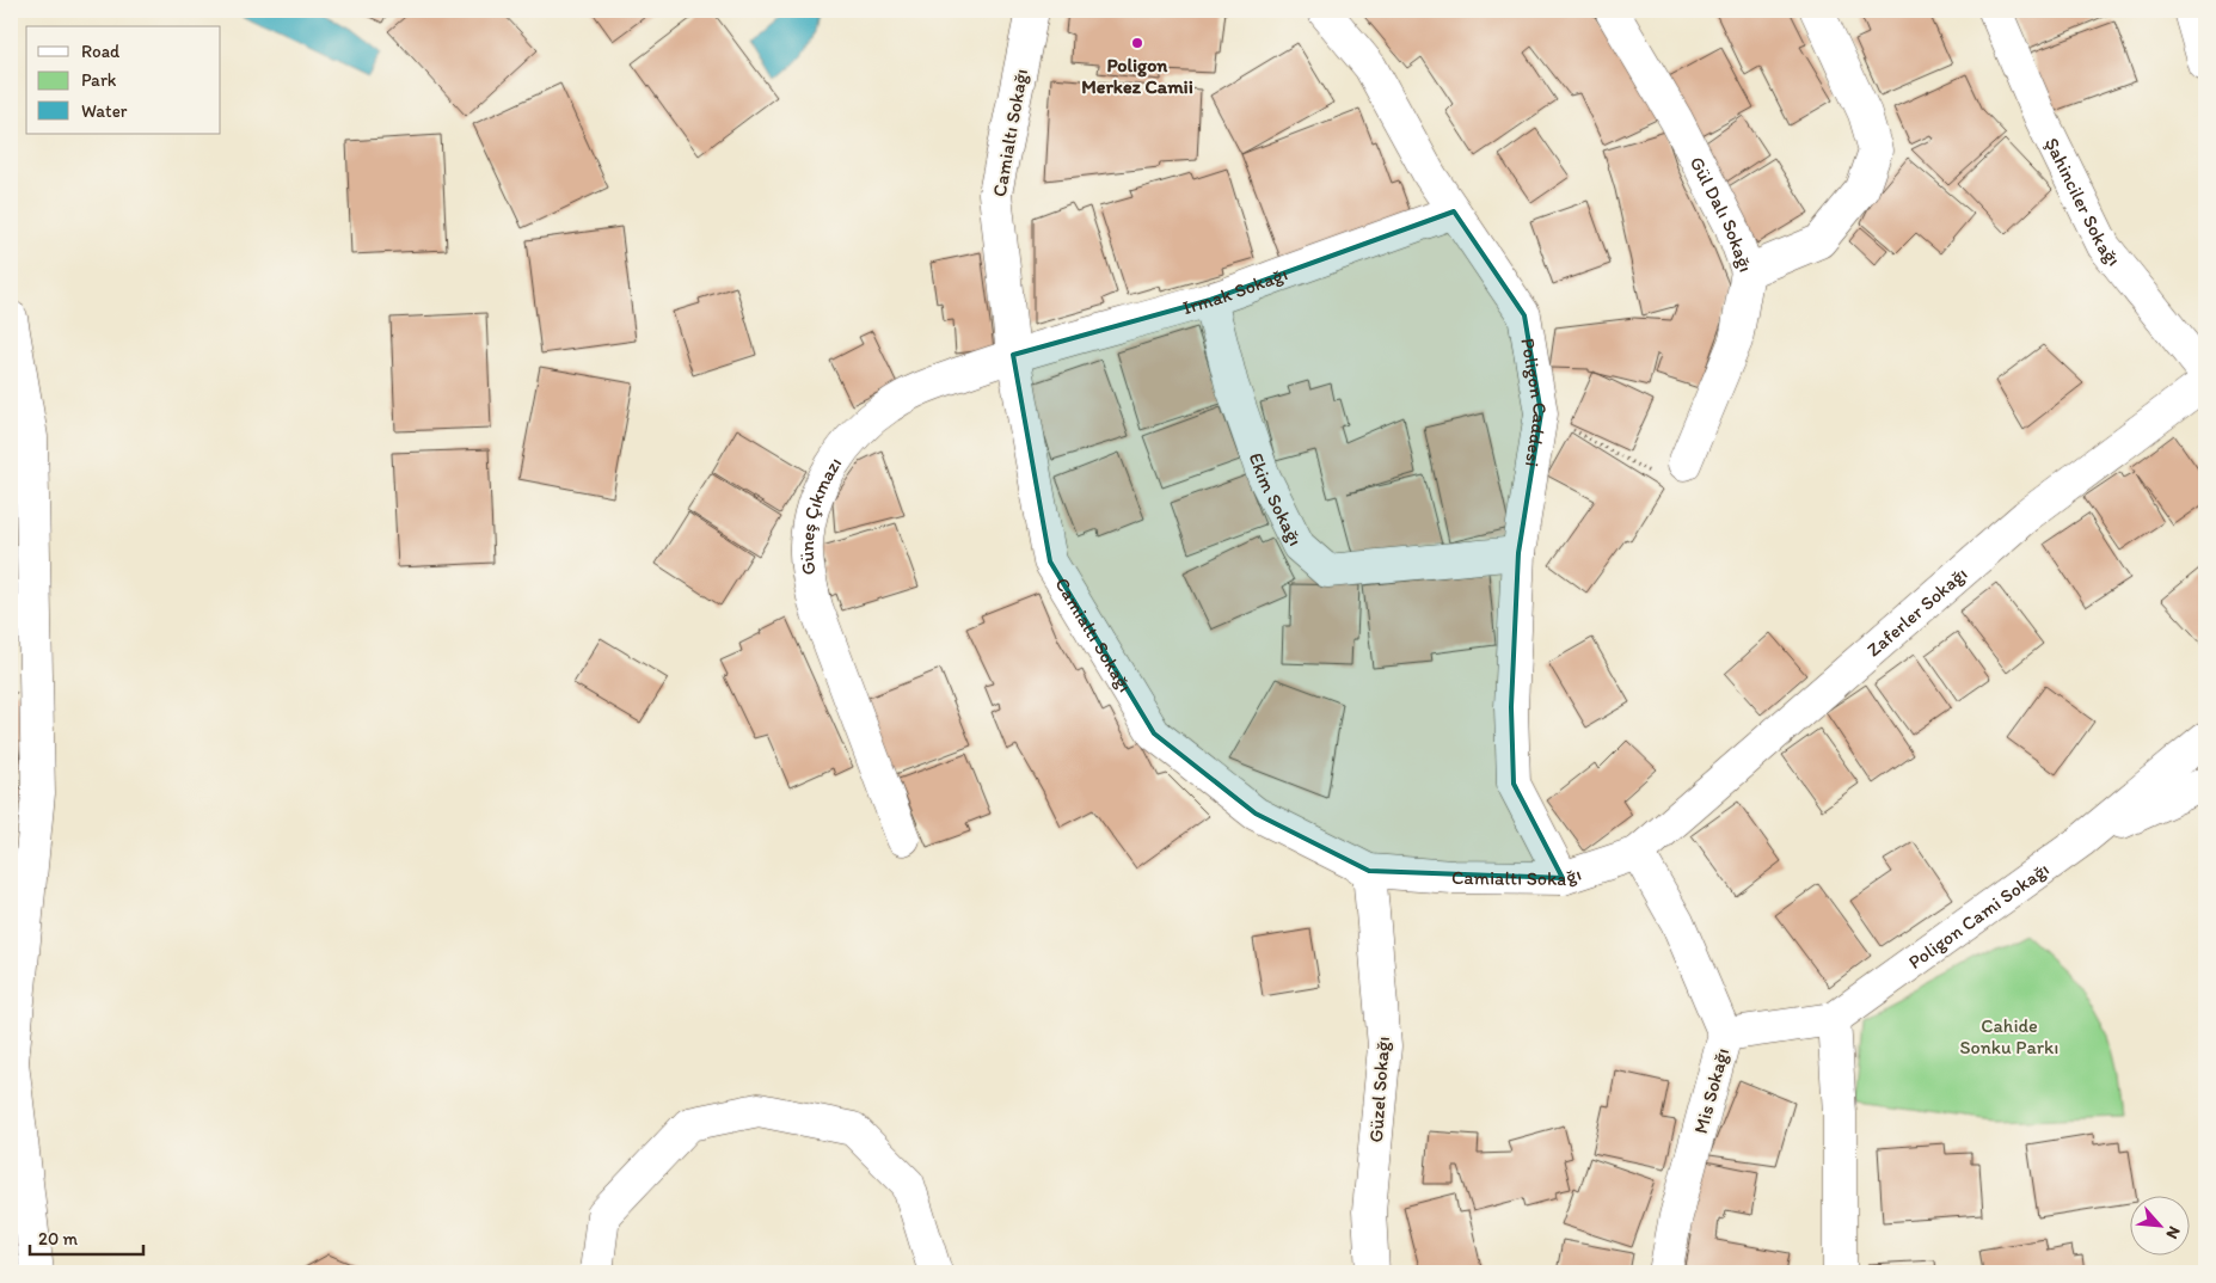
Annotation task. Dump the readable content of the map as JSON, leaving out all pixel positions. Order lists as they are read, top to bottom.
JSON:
{
  "streets": {
    "street": [
      "Camialtı Sokağı",
      "Şahinciler Sokağı",
      "Gül Dalı Sokağı",
      "Irmak Sokağı",
      "Poligon Caddesi",
      "Ekim Sokağı",
      "Güneş Çıkmazı",
      "Zaferler Sokağı",
      "Poligon Cami Sokağı",
      "Güzel Sokağı",
      "Mis Sokağı"
    ]
  },
  "crossings": [
    ["Camialtı Sokağı", "Irmak Sokağı"],
    ["Camialtı Sokağı", "Poligon Caddesi"],
    ["Camialtı Sokağı", "Güneş Çıkmazı"],
    ["Camialtı Sokağı", "Zaferler Sokağı"],
    ["Camialtı Sokağı", "Güzel Sokağı"],
    ["Camialtı Sokağı", "Mis Sokağı"],
    ["Irmak Sokağı", "Poligon Caddesi"],
    ["Irmak Sokağı", "Ekim Sokağı"],
    ["Irmak Sokağı", "Güneş Çıkmazı"],
    ["Poligon Caddesi", "Ekim Sokağı"],
    ["Zaferler Sokağı", "Mis Sokağı"],
    ["Poligon Cami Sokağı", "Mis Sokağı"]
  ],
  "parks": ["Cahide Sonku Parkı"],
  "places": ["Poligon Merkez Camii"],
  "legend": ["Road", "Park", "Water"],
  "scale_bar": "20 m",
  "north": "bottom right"
}
